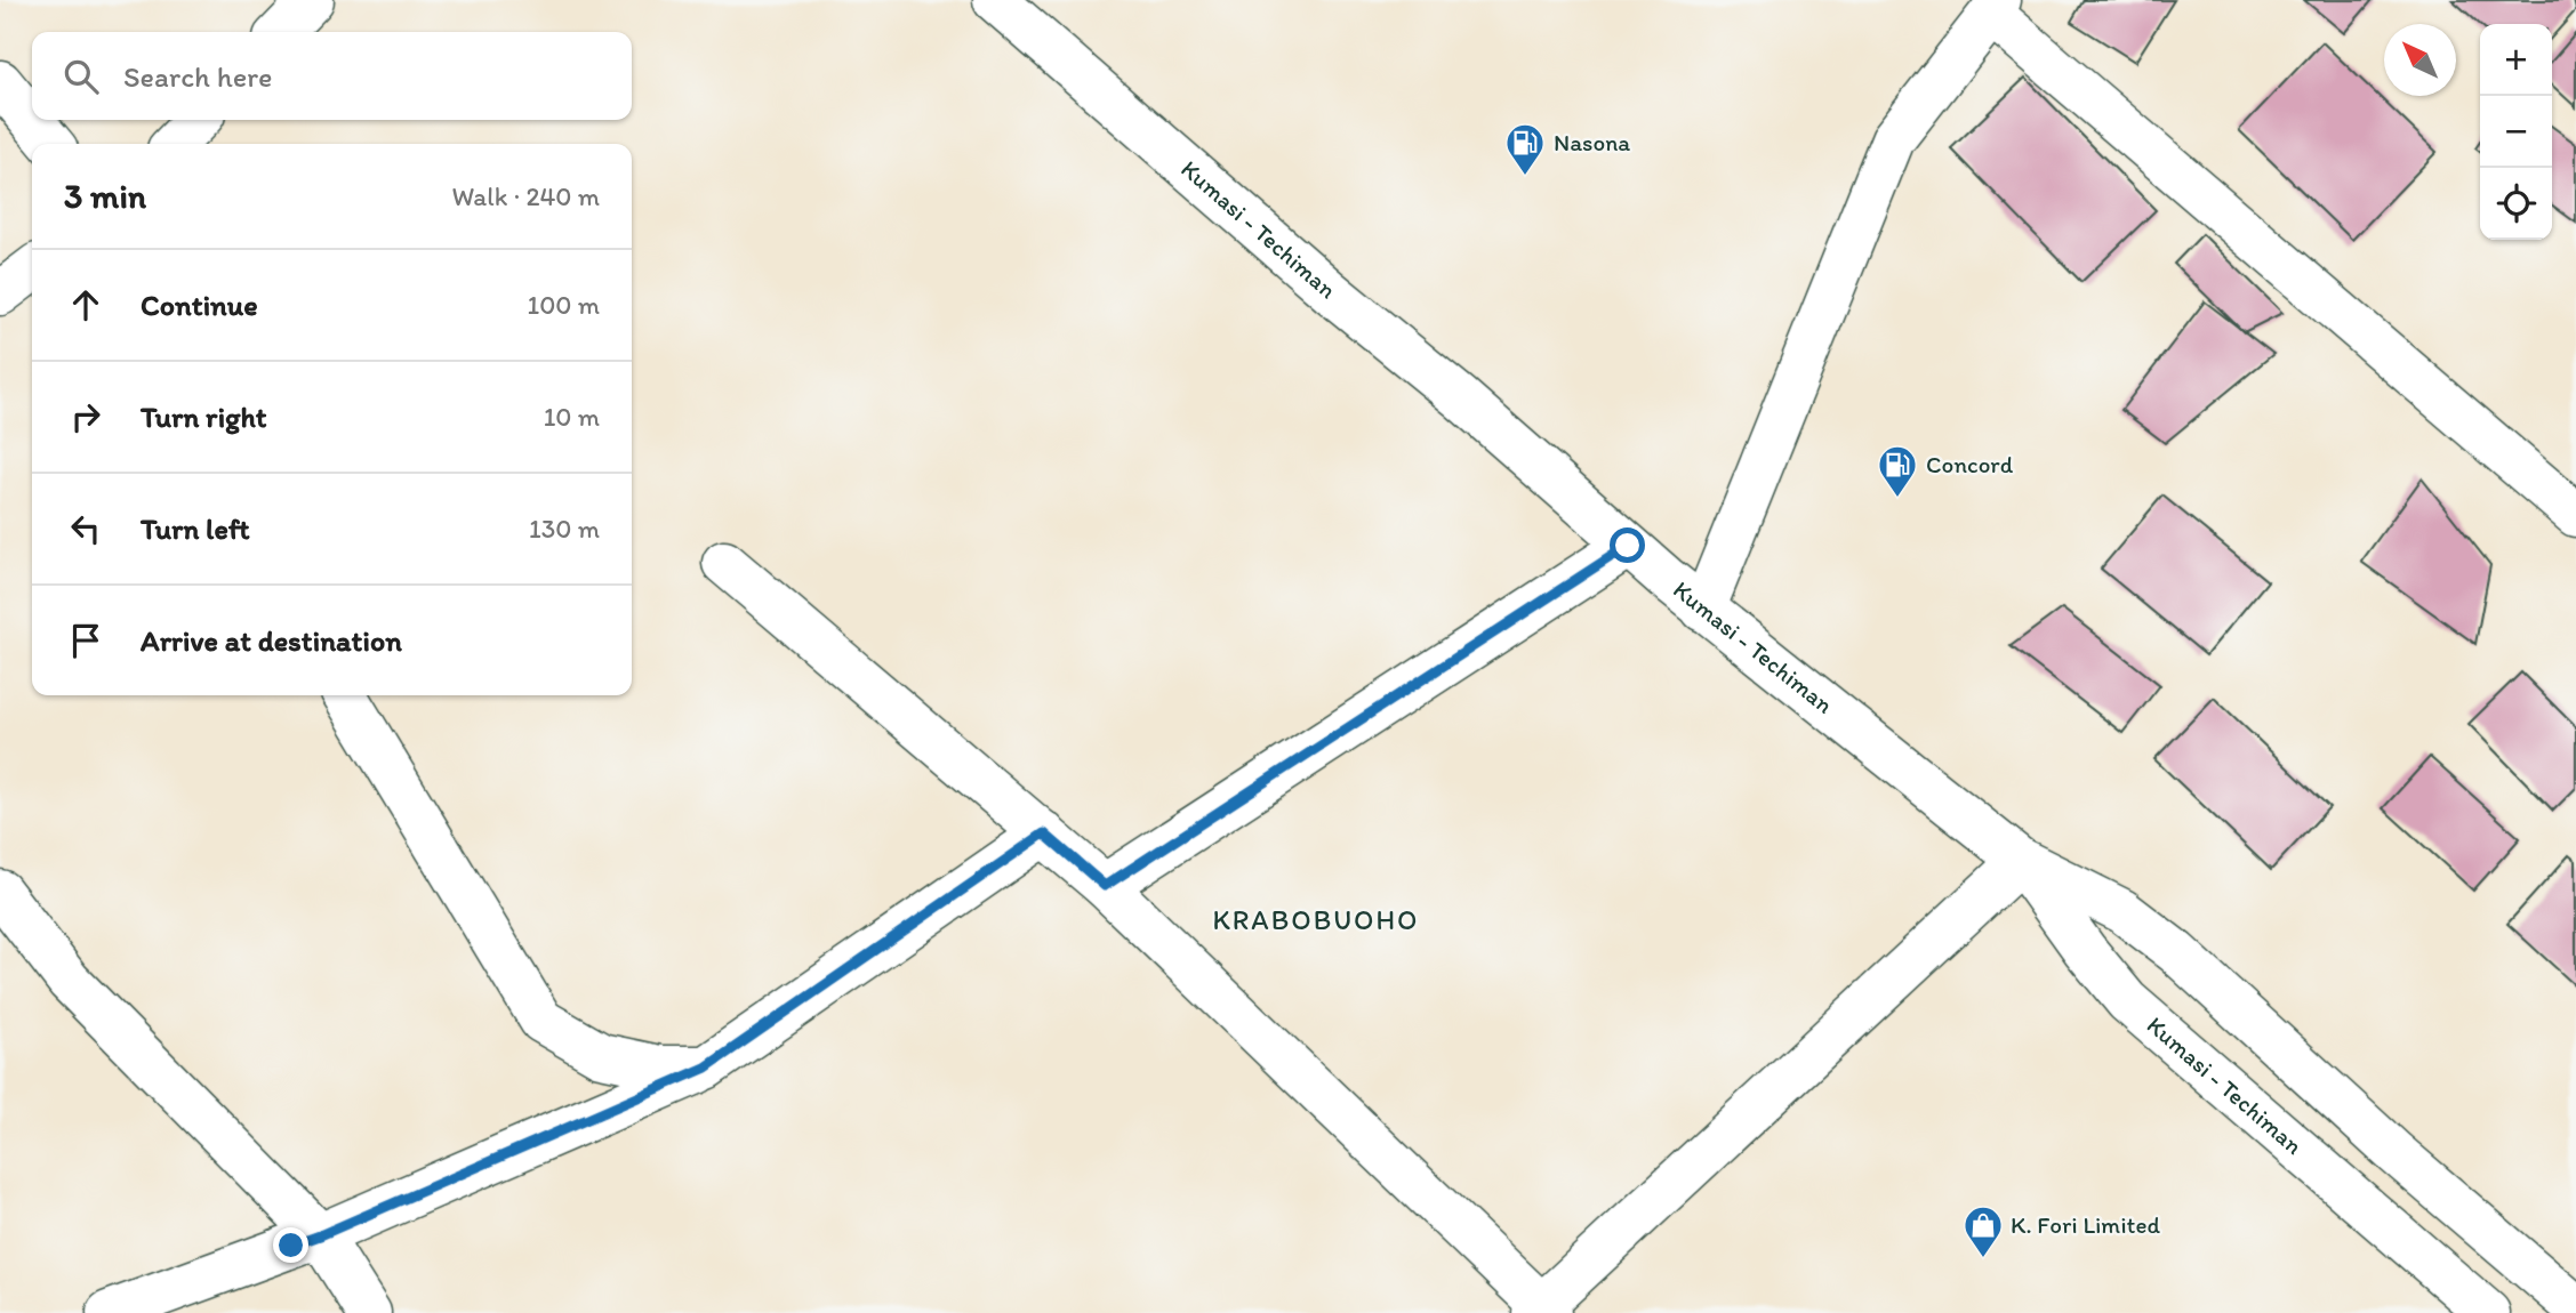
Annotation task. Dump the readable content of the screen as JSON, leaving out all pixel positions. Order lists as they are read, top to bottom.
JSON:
{
  "streets": {
    "main road": ["Kumasi - Techiman"]
  },
  "districts": ["KRABOBUOHO"],
  "places": {
    "fuel station": ["Nasona", "Concord"],
    "shop": ["K. Fori Limited"]
  },
  "north": "top left",
  "page": {
    "map_buttons": ["+", "−"],
    "search": "Search here",
    "heading": ["3 min", "Walk · 240 m"],
    "list": [
      ["Continue", "100 m"],
      ["Turn right", "10 m"],
      ["Turn left", "130 m"],
      "Arrive at destination"
    ]
  }
}
